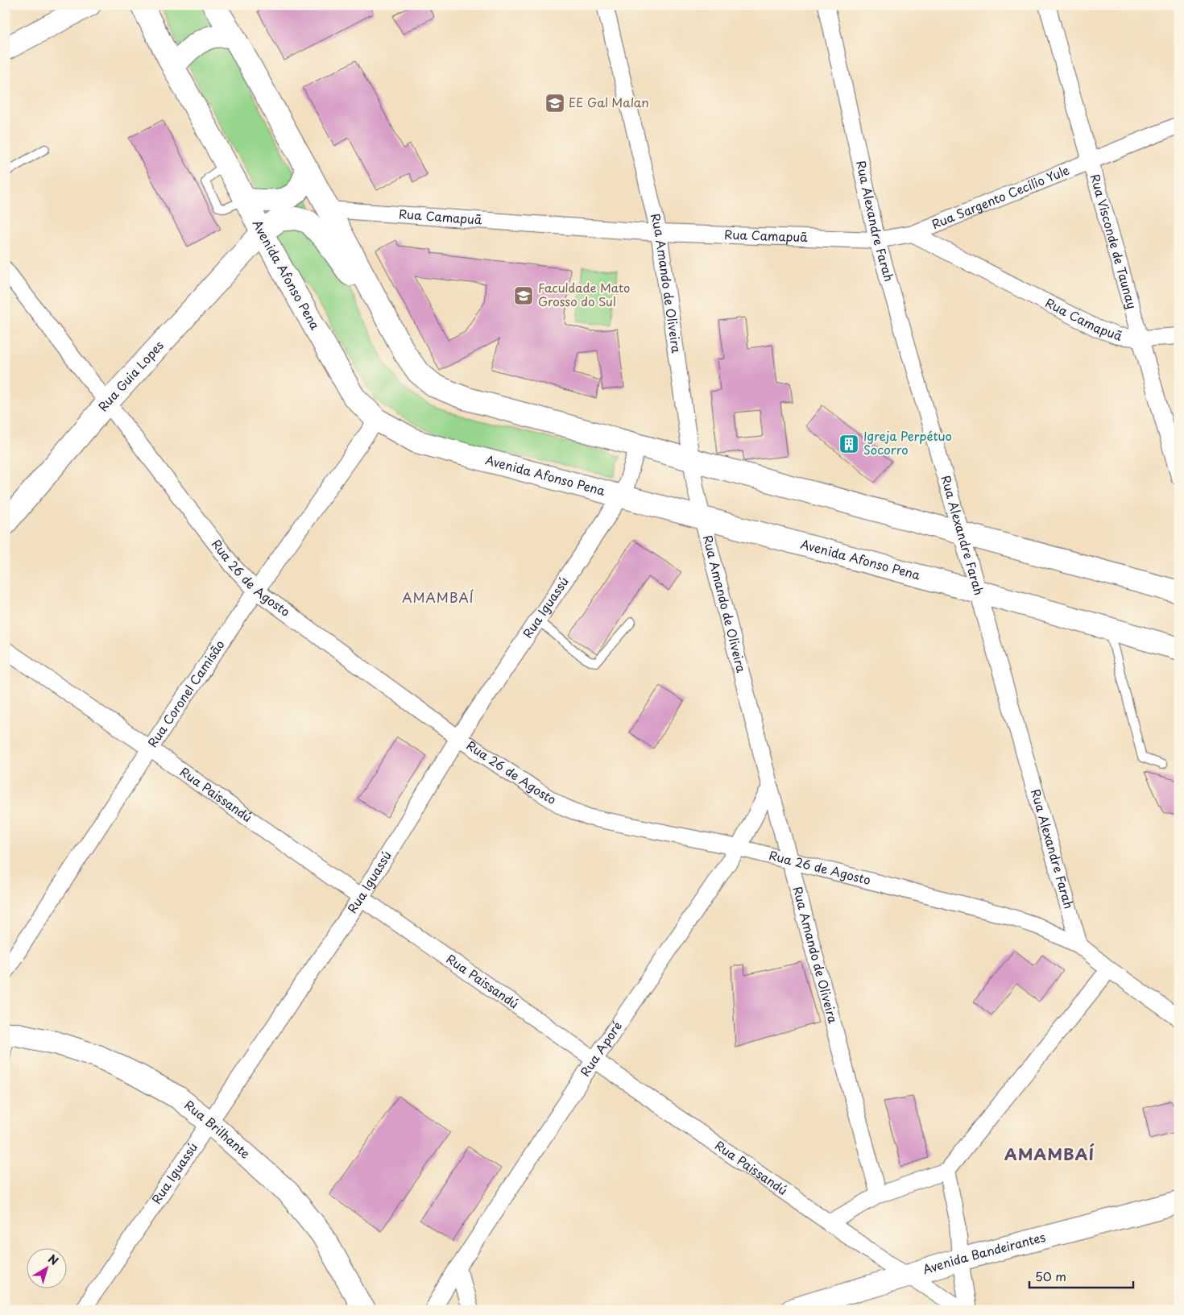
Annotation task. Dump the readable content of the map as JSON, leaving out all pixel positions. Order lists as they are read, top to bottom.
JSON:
{
  "streets": {
    "main road": [
      "Avenida Afonso Pena",
      "Rua Guia Lopes",
      "Rua Brilhante",
      "Avenida Bandeirantes"
    ],
    "street": [
      "Rua Sargento Cecílio Yule",
      "Rua Camapuã",
      "Rua Alexandre Farah",
      "Rua Visconde de Taunay",
      "Rua Amando de Oliveira",
      "Rua 26 de Agosto",
      "Rua Iguassú",
      "Rua Coronel Camisão",
      "Rua Paissandú",
      "Rua Aporé"
    ]
  },
  "crossings": [
    ["Rua Sargento Cecílio Yule", "Rua Camapuã"],
    ["Rua Sargento Cecílio Yule", "Rua Visconde de Taunay"],
    ["Rua Camapuã", "Rua Alexandre Farah"],
    ["Rua Camapuã", "Rua Visconde de Taunay"],
    ["Rua Camapuã", "Rua Amando de Oliveira"],
    ["Rua Alexandre Farah", "Avenida Afonso Pena"],
    ["Rua Alexandre Farah", "Rua 26 de Agosto"],
    ["Avenida Afonso Pena", "Rua Amando de Oliveira"],
    ["Avenida Afonso Pena", "Rua Guia Lopes"],
    ["Avenida Afonso Pena", "Rua Iguassú"],
    ["Avenida Afonso Pena", "Rua Coronel Camisão"],
    ["Rua Amando de Oliveira", "Rua 26 de Agosto"],
    ["Rua Amando de Oliveira", "Rua Aporé"],
    ["Rua Guia Lopes", "Rua 26 de Agosto"],
    ["Rua 26 de Agosto", "Rua Iguassú"],
    ["Rua 26 de Agosto", "Rua Coronel Camisão"],
    ["Rua 26 de Agosto", "Rua Aporé"],
    ["Rua Iguassú", "Rua Paissandú"],
    ["Rua Iguassú", "Rua Brilhante"],
    ["Rua Coronel Camisão", "Rua Paissandú"],
    ["Rua Paissandú", "Rua Aporé"],
    ["Rua Paissandú", "Avenida Bandeirantes"]
  ],
  "districts": ["AMAMBAÍ", "AMAMBAÍ"],
  "places": {
    "school or university": ["EE Gal Malan", "Faculdade Mato Grosso do Sul"],
    "building": ["Igreja Perpétuo Socorro"]
  },
  "scale_bar": "50 m",
  "north": "top right"
}
